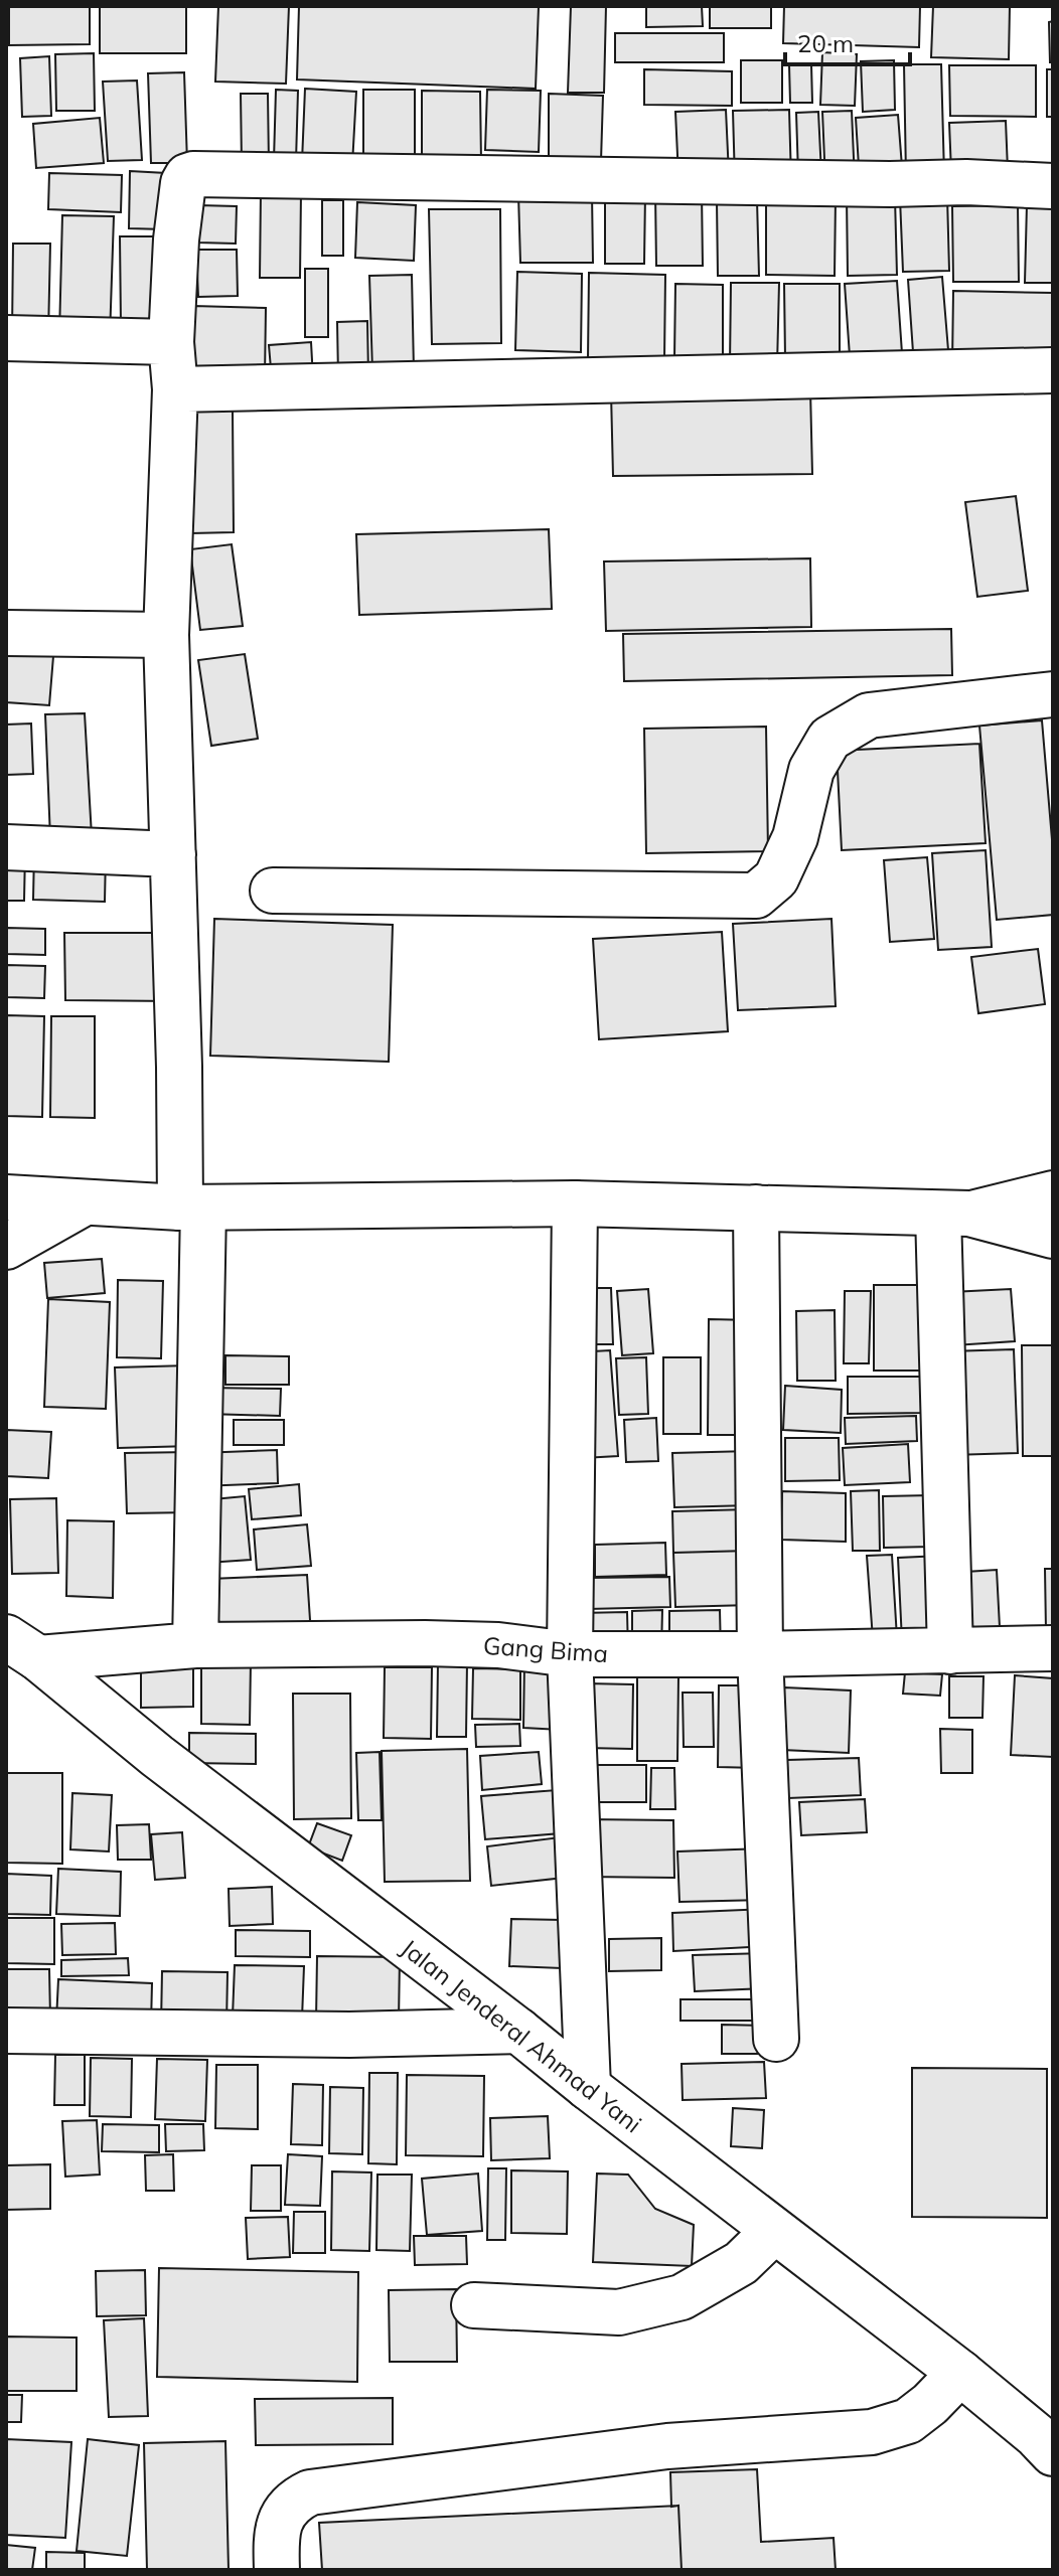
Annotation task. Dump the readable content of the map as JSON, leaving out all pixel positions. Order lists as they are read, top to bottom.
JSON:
{
  "streets": {
    "main road": ["Gang Bima", "Jalan Jenderal Ahmad Yani"]
  },
  "crossings": [
    ["Gang Bima", "Jalan Jenderal Ahmad Yani"]
  ],
  "scale_bar": "20 m"
}
